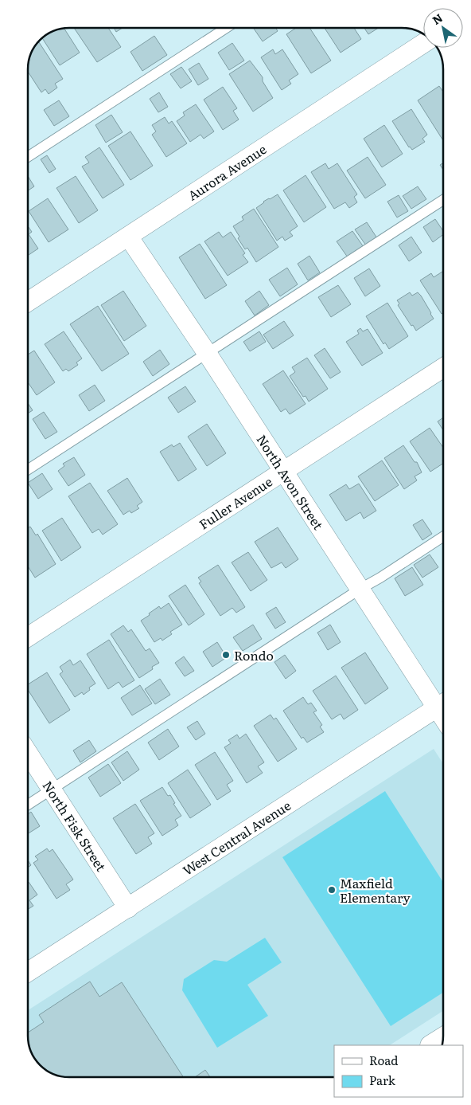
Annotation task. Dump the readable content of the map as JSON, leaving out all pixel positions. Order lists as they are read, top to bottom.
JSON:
{
  "streets": {
    "street": [
      "Aurora Avenue",
      "North Avon Street",
      "Fuller Avenue",
      "North Fisk Street",
      "West Central Avenue"
    ]
  },
  "crossings": [
    ["Aurora Avenue", "North Avon Street"],
    ["North Avon Street", "Fuller Avenue"],
    ["North Avon Street", "West Central Avenue"],
    ["North Fisk Street", "West Central Avenue"]
  ],
  "places": ["Rondo", "Maxfield Elementary"],
  "legend": ["Road", "Park"],
  "north": "top left"
}
